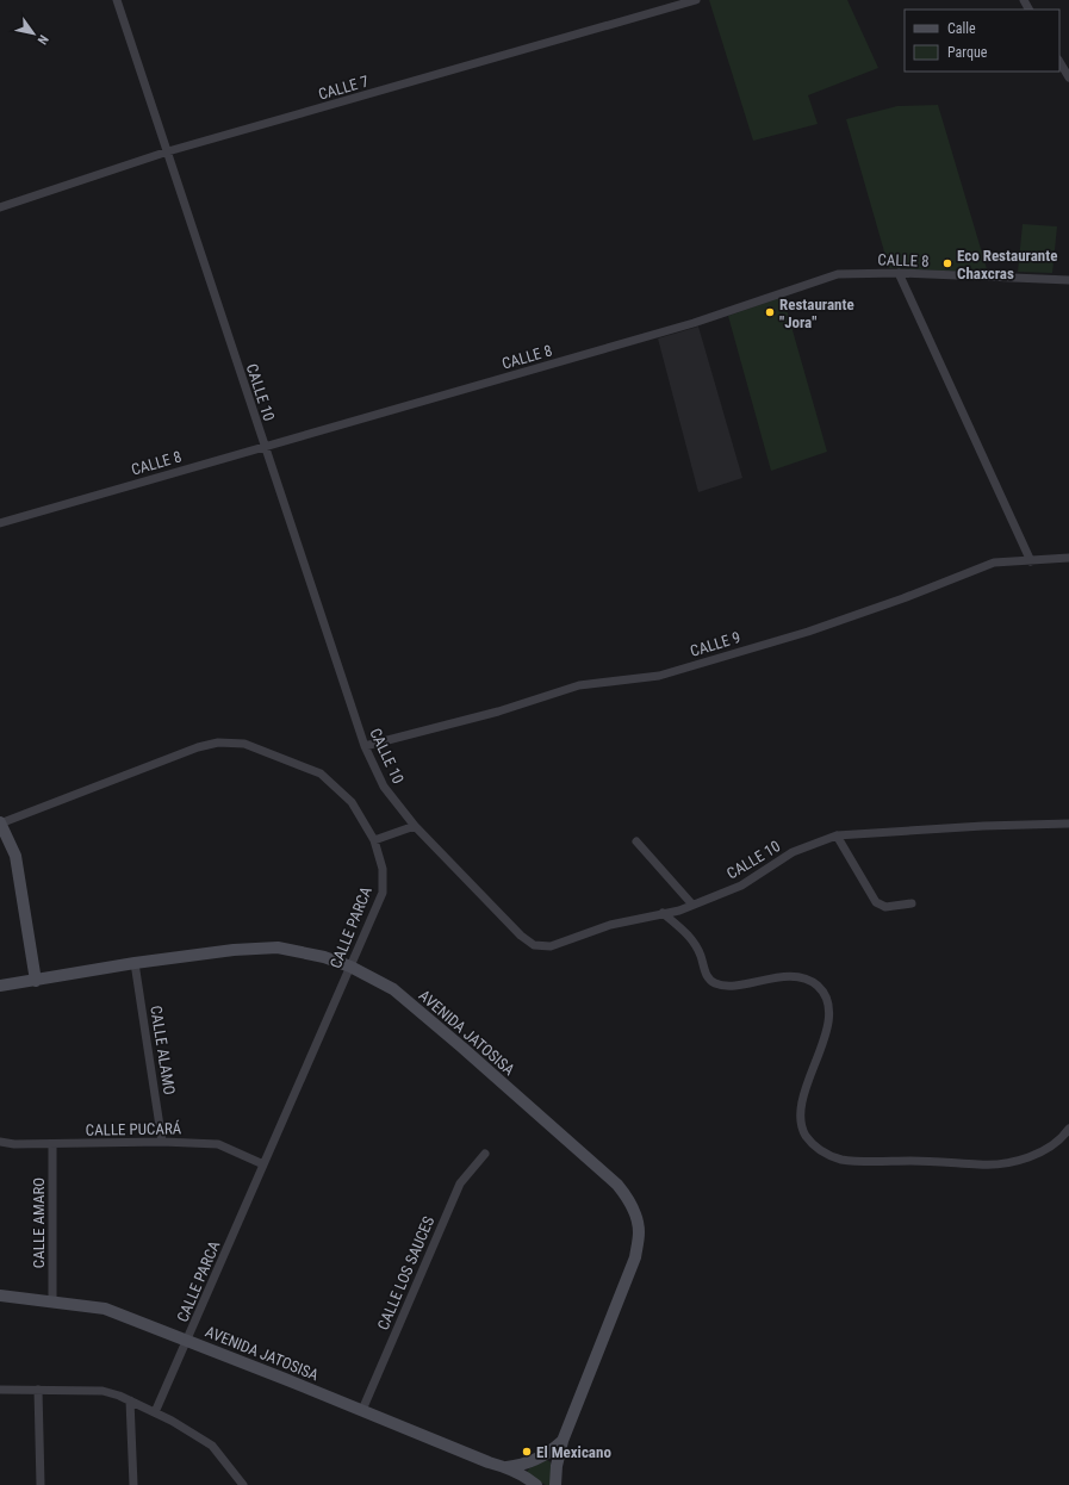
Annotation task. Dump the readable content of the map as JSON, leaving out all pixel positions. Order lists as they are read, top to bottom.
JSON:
{
  "streets": {
    "street": [
      "CALLE 7",
      "CALLE 8",
      "CALLE 10",
      "CALLE 9",
      "CALLE PARCA",
      "AVENIDA JATOSISA",
      "CALLE ALAMO",
      "CALLE PUCARÁ",
      "CALLE AMARO",
      "CALLE LOS SAUCES"
    ]
  },
  "crossings": [
    ["CALLE 7", "CALLE 10"],
    ["CALLE 8", "CALLE 10"],
    ["CALLE 10", "CALLE 9"],
    ["CALLE PARCA", "AVENIDA JATOSISA"],
    ["CALLE PARCA", "CALLE PUCARÁ"],
    ["AVENIDA JATOSISA", "CALLE ALAMO"],
    ["AVENIDA JATOSISA", "CALLE AMARO"],
    ["AVENIDA JATOSISA", "CALLE LOS SAUCES"],
    ["CALLE ALAMO", "CALLE PUCARÁ"],
    ["CALLE PUCARÁ", "CALLE AMARO"]
  ],
  "places": ["Eco Restaurante Chaxcras", "Restaurante \"Jora\"", "El Mexicano"],
  "legend": ["Calle", "Parque"],
  "north": "bottom right"
}
